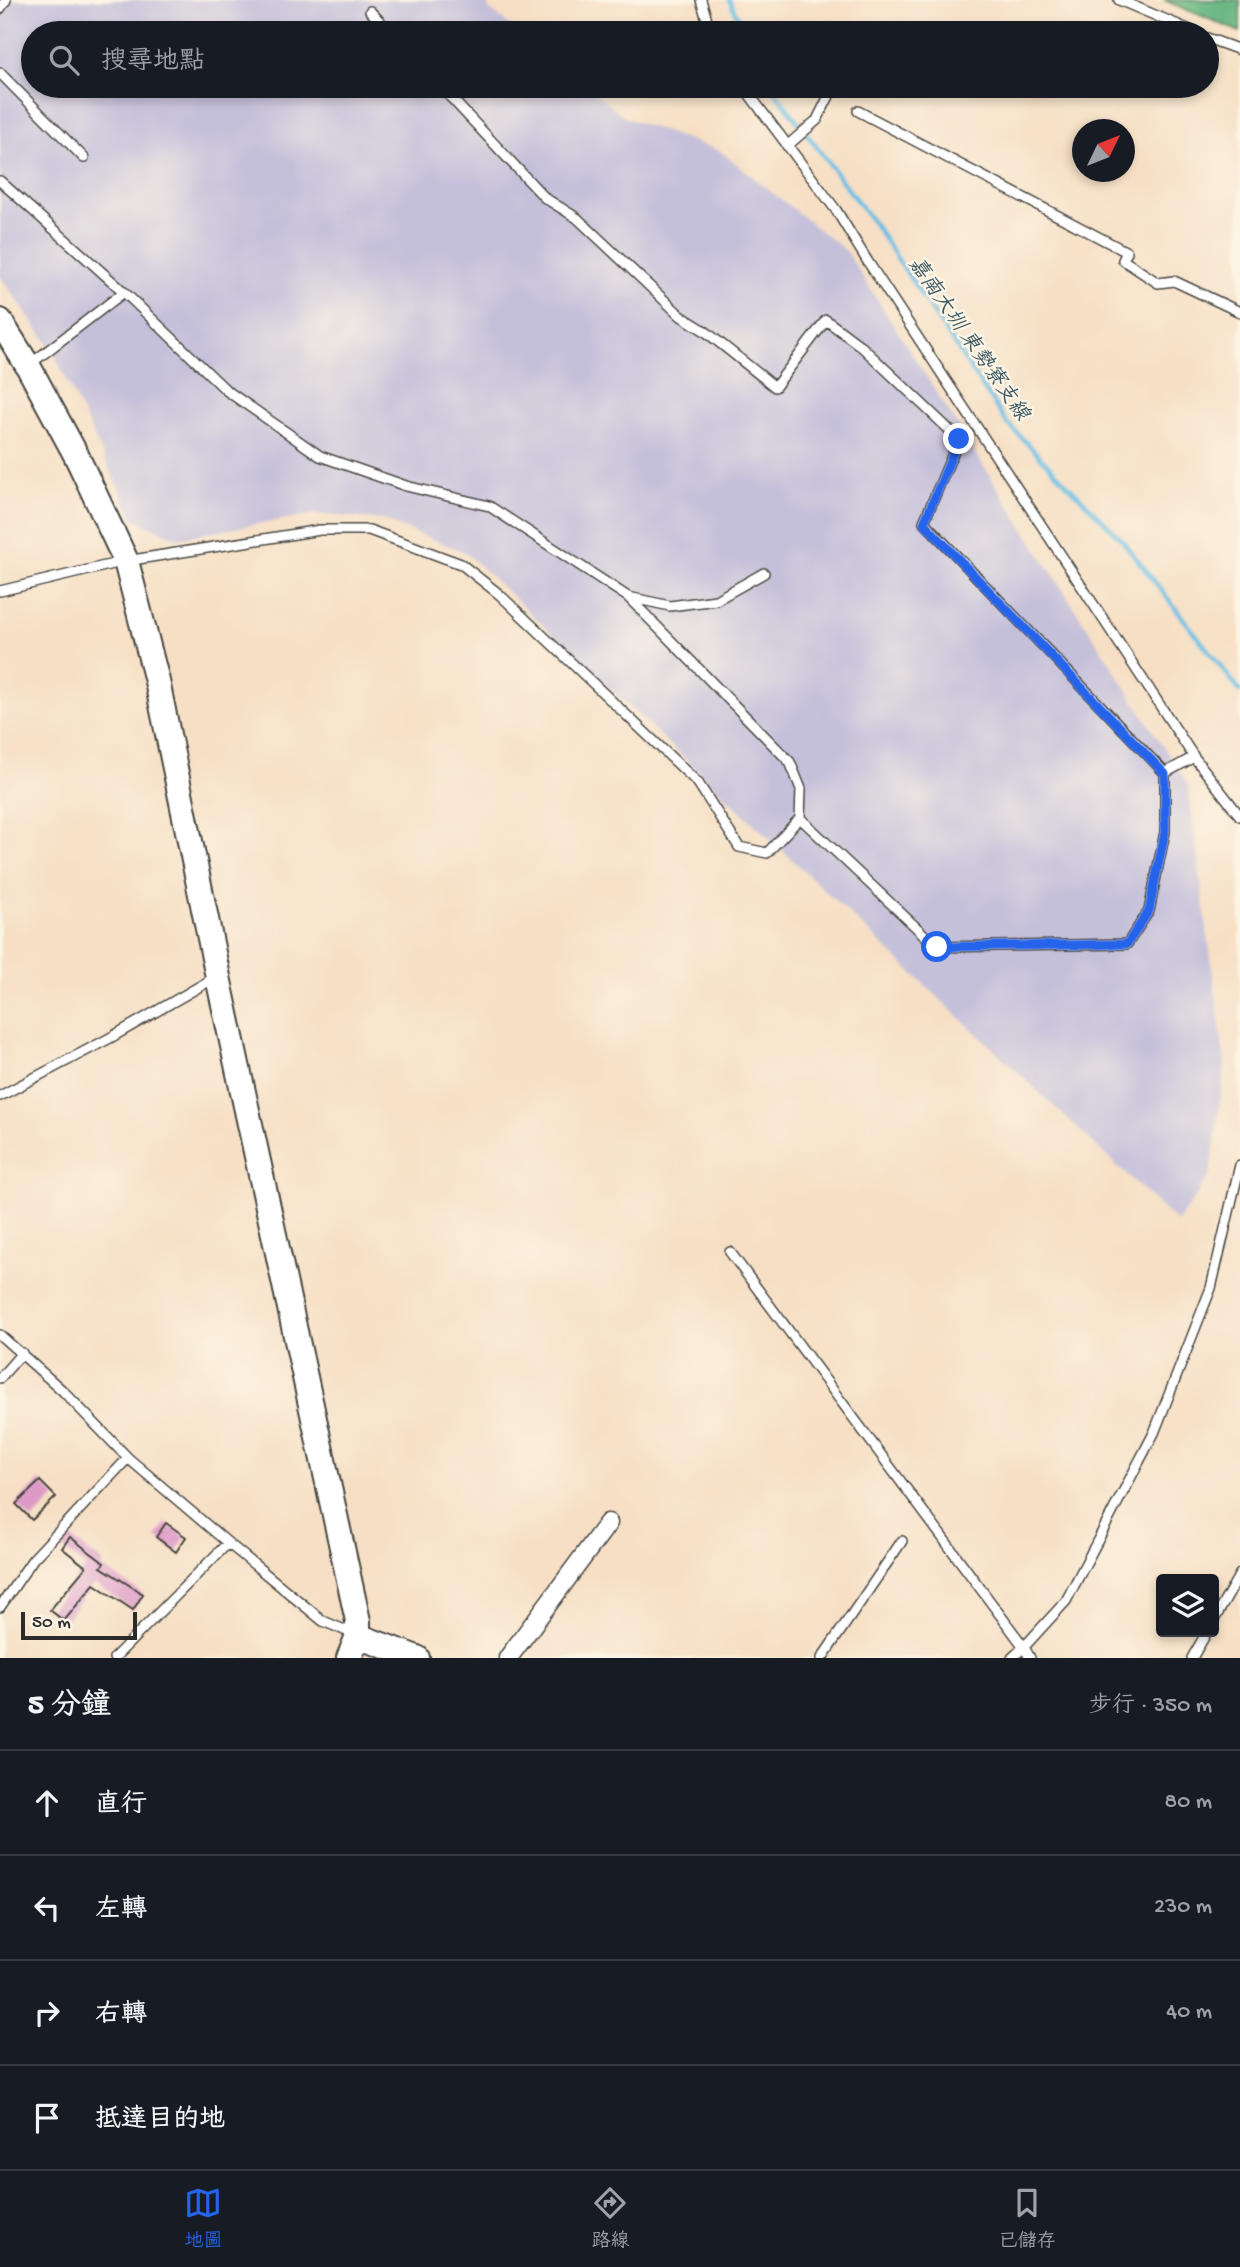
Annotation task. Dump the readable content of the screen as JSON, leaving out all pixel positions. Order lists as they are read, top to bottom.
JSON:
{
  "water": ["嘉南大圳 東勢寮支線"],
  "scale_bar": "50 m",
  "north": "top right",
  "page": {
    "search": "搜尋地點",
    "scale": "50 m",
    "heading": ["5 分鐘", "步行 · 350 m"],
    "list": [
      ["直行", "80 m"],
      ["左轉", "230 m"],
      ["右轉", "40 m"],
      "抵達目的地"
    ],
    "nav": ["地圖", "路線", "已儲存"]
  }
}
